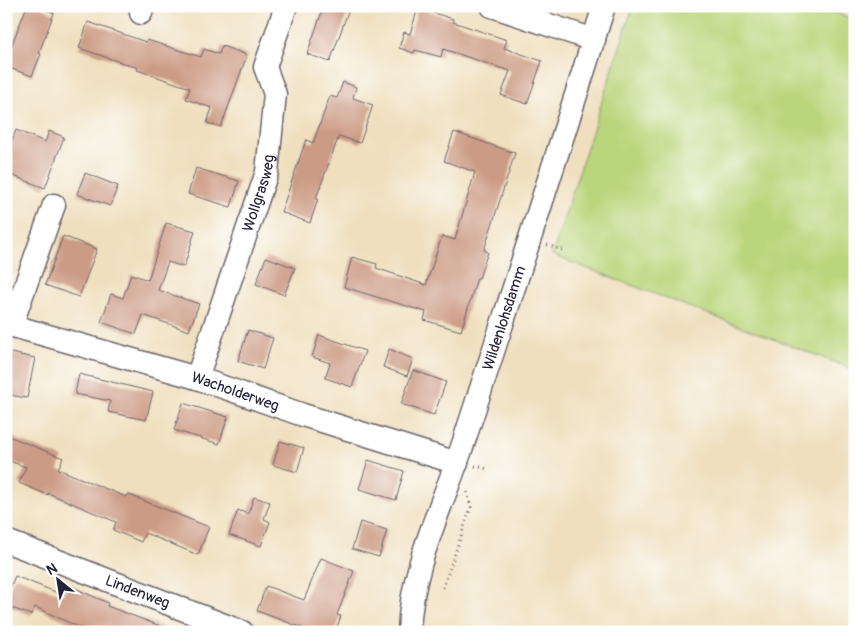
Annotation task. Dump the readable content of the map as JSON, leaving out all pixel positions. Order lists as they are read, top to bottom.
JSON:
{
  "streets": {
    "street": [
      "Wollgrasweg",
      "Wildenlohsdamm",
      "Wacholderweg",
      "Lindenweg"
    ]
  },
  "crossings": [
    ["Wollgrasweg", "Wacholderweg"],
    ["Wildenlohsdamm", "Wacholderweg"]
  ],
  "north": "top left"
}
